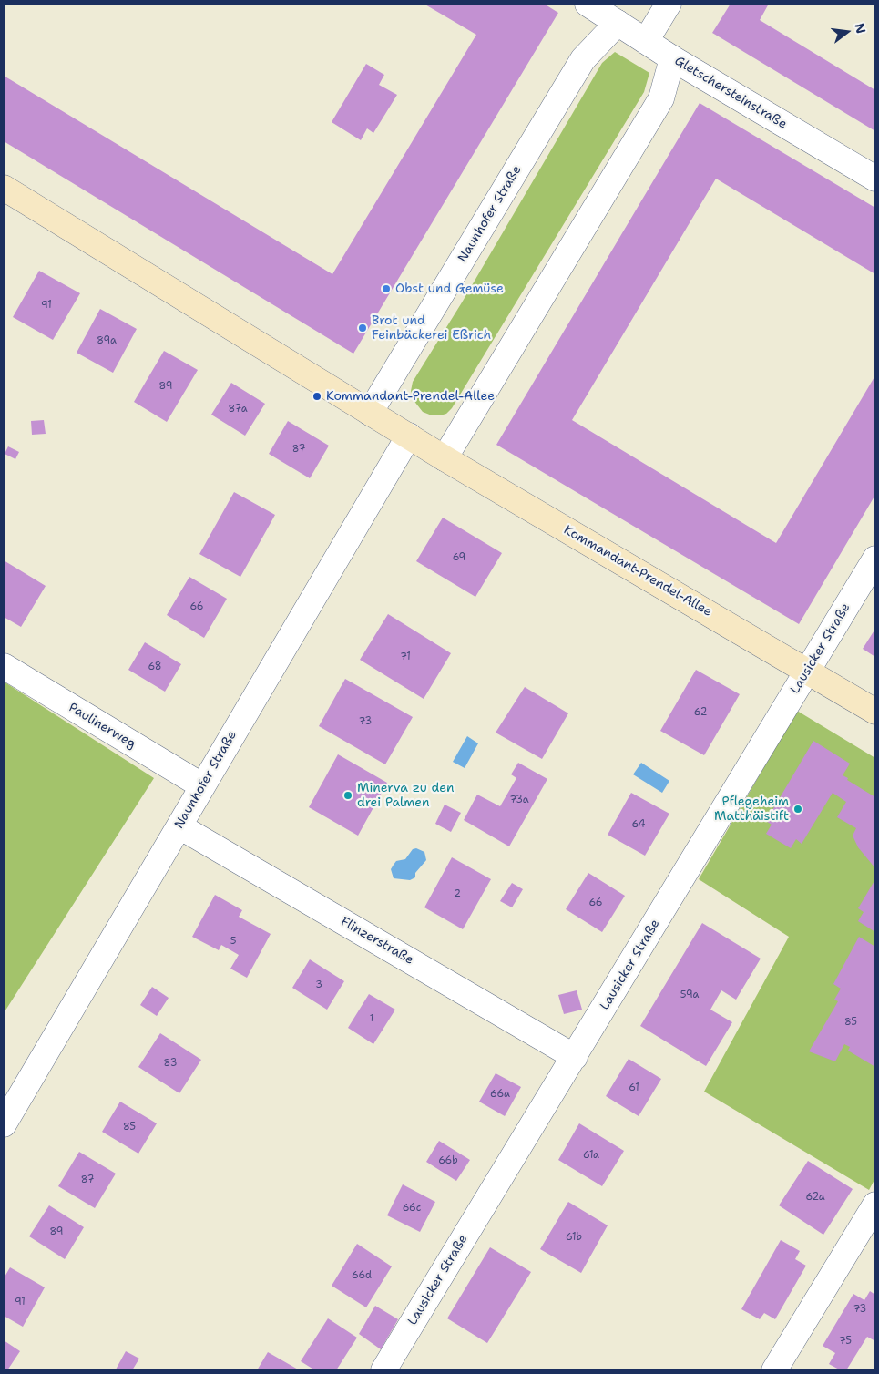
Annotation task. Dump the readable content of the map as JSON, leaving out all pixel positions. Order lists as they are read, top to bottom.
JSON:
{
  "streets": {
    "main road": ["Kommandant-Prendel-Allee"],
    "street": [
      "Gletschersteinstraße",
      "Naunhofer Straße",
      "Lausicker Straße",
      "Paulinerweg",
      "Flinzerstraße"
    ]
  },
  "crossings": [
    ["Gletschersteinstraße", "Naunhofer Straße"],
    ["Naunhofer Straße", "Kommandant-Prendel-Allee"],
    ["Naunhofer Straße", "Paulinerweg"],
    ["Naunhofer Straße", "Flinzerstraße"],
    ["Kommandant-Prendel-Allee", "Lausicker Straße"],
    ["Lausicker Straße", "Flinzerstraße"]
  ],
  "places": [
    "Obst und Gemüse",
    "Brot und Feinbäckerei Eßrich",
    "Kommandant-Prendel-Allee",
    "Minerva zu den drei Palmen",
    "Pflegeheim Matthäistift"
  ],
  "house_numbers": [
    "91",
    "89a",
    "89",
    "87a",
    "87",
    "69",
    "66",
    "71",
    "68",
    "62",
    "73",
    "73a",
    "64",
    "2",
    "66",
    "5",
    "3",
    "59a",
    "1",
    "85",
    "83",
    "61",
    "66a",
    "85",
    "61a",
    "66b",
    "87",
    "62a",
    "66c",
    "89",
    "61b",
    "66d",
    "91",
    "73",
    "75"
  ],
  "north": "right"
}
